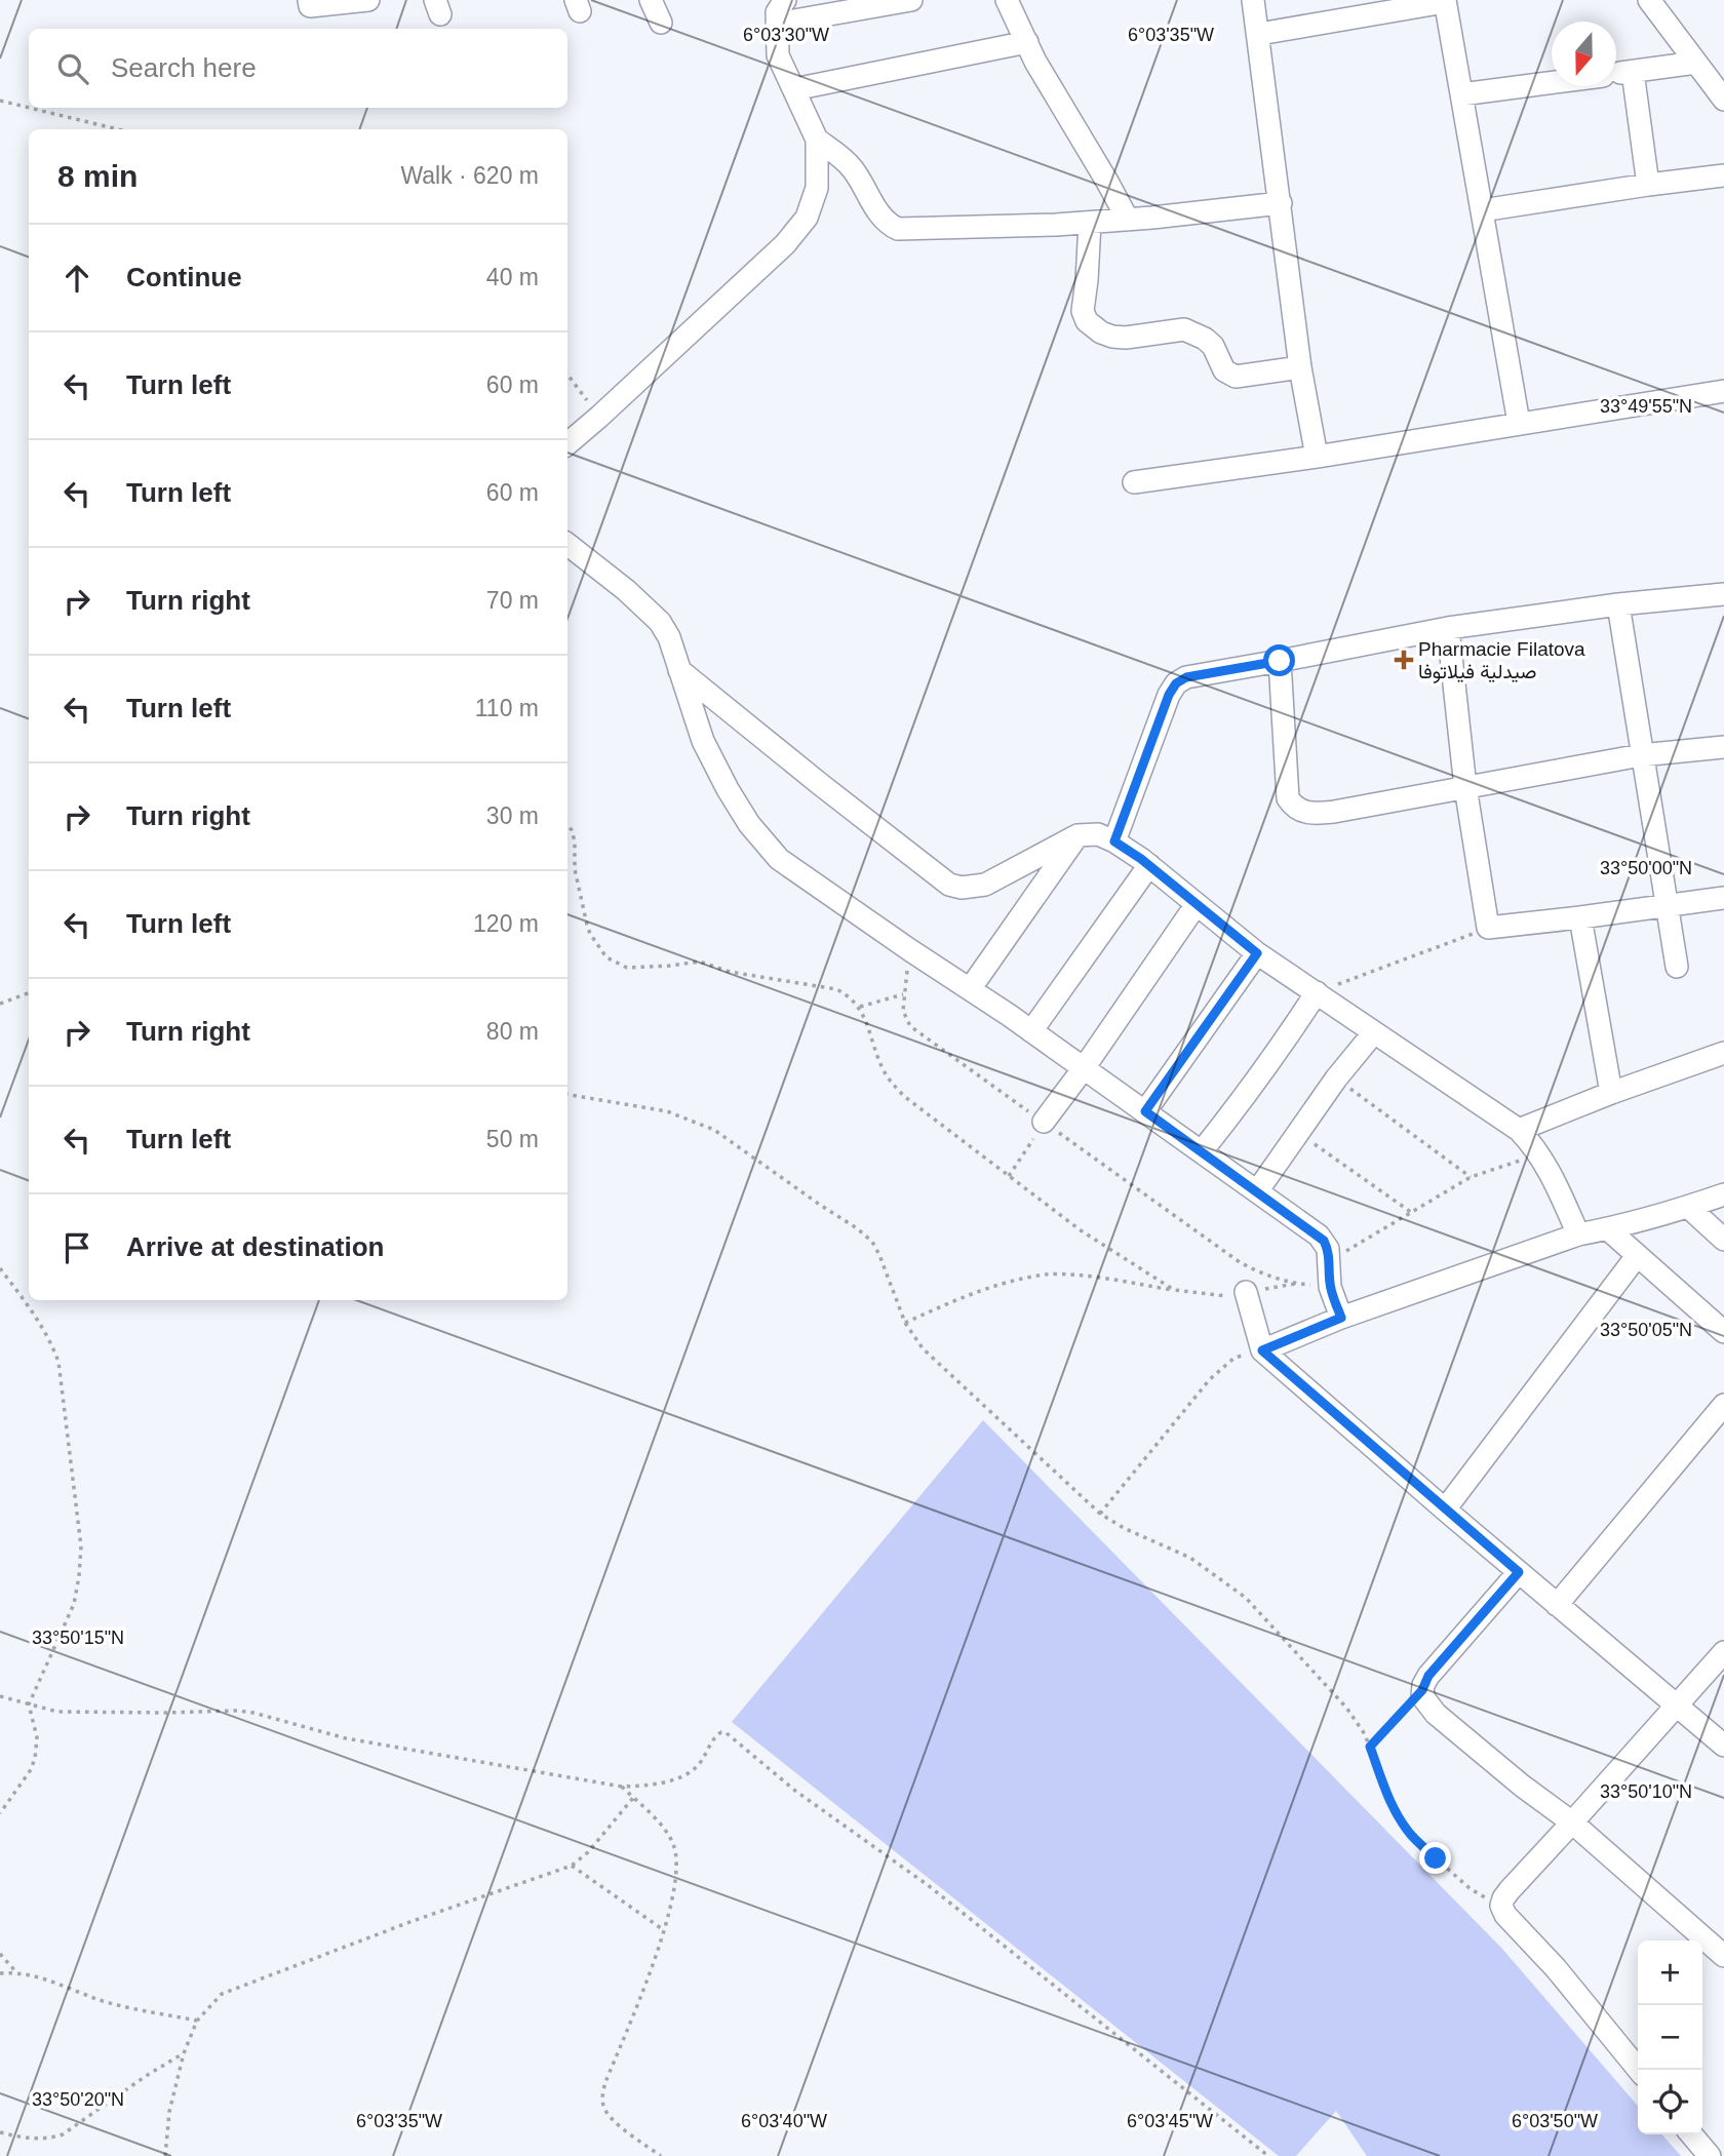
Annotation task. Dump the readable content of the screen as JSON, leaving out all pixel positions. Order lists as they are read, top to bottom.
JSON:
{
  "places": {
    "health": ["Pharmacie Filatova صيدلية فيلاتوفا"]
  },
  "north": "bottom",
  "page": {
    "search": "Search here",
    "heading": ["8 min", "Walk · 620 m"],
    "list": [
      ["Continue", "40 m"],
      ["Turn left", "60 m"],
      ["Turn left", "60 m"],
      ["Turn right", "70 m"],
      ["Turn left", "110 m"],
      ["Turn right", "30 m"],
      ["Turn left", "120 m"],
      ["Turn right", "80 m"],
      ["Turn left", "50 m"],
      "Arrive at destination"
    ],
    "map_buttons": ["+", "−"]
  },
  "coordinates": [
    "6°03'30\"W",
    "6°03'35\"W",
    "33°49'55\"N",
    "33°50'00\"N",
    "33°50'05\"N",
    "33°50'15\"N",
    "33°50'10\"N",
    "33°50'20\"N",
    "6°03'40\"W",
    "6°03'45\"W",
    "6°03'50\"W"
  ]
}
